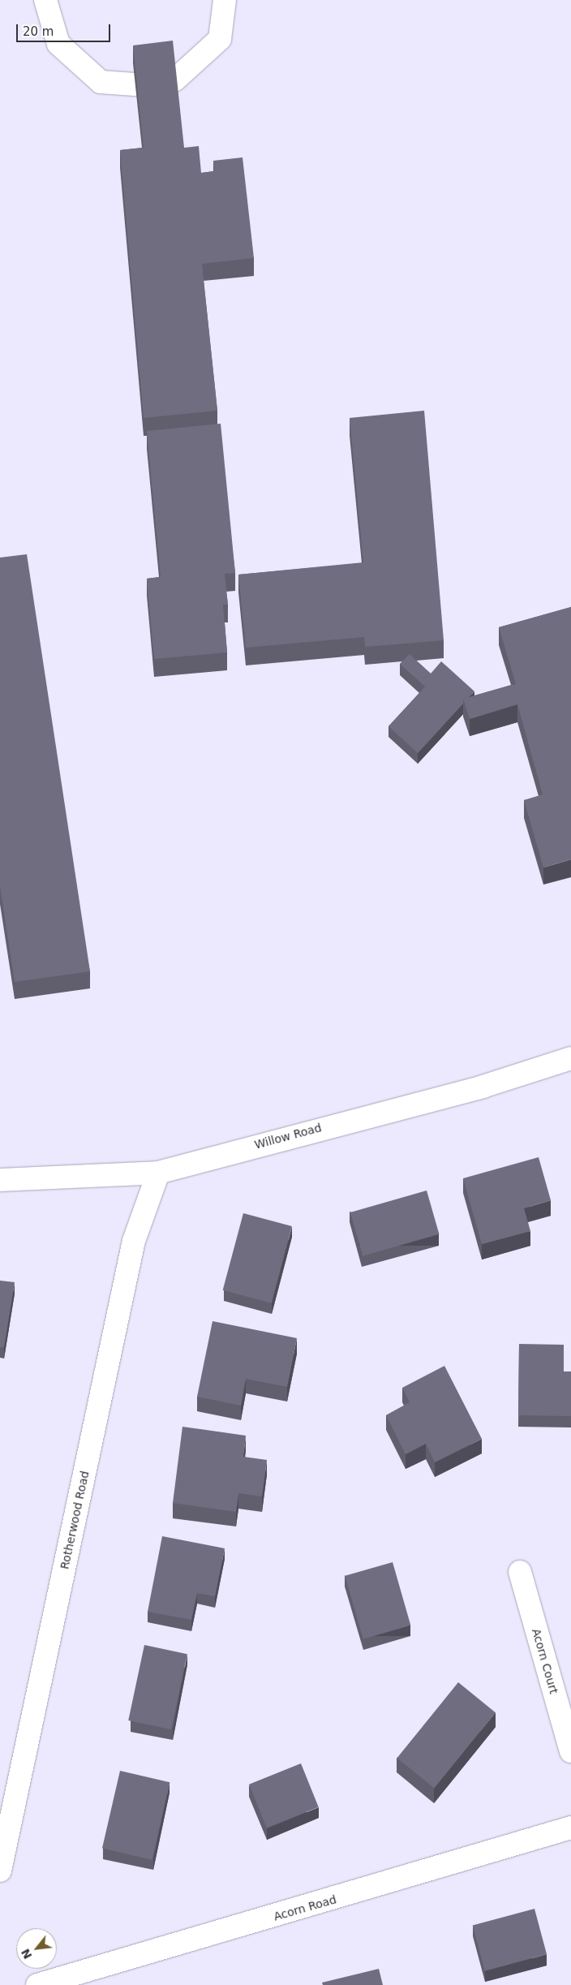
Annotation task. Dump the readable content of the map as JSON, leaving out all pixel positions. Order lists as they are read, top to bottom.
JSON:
{
  "streets": {
    "street": [
      "Willow Road",
      "Rotherwood Road",
      "Acorn Court",
      "Acorn Road"
    ]
  },
  "crossings": [
    ["Willow Road", "Rotherwood Road"]
  ],
  "scale_bar": "20 m",
  "north": "bottom left"
}
